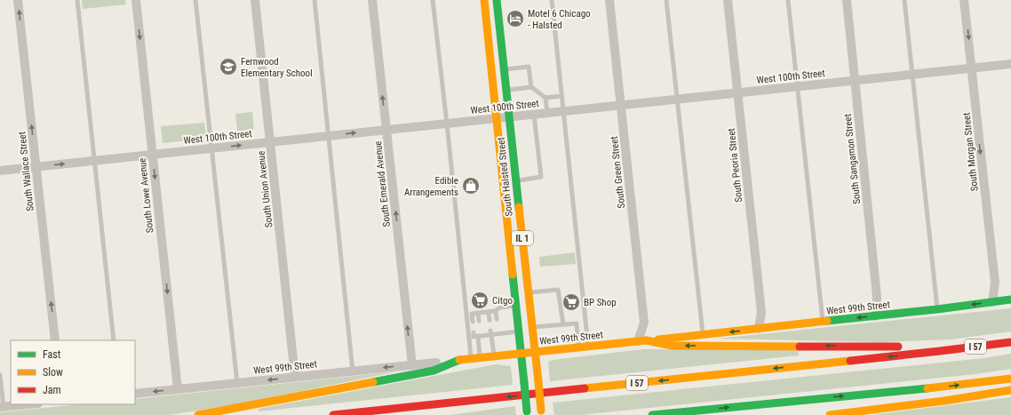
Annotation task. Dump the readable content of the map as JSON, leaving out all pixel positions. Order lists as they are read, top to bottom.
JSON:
{
  "streets": {
    "main road": [
      "South Halsted Street",
      "IL 1",
      "West 99th Street",
      "I 57"
    ],
    "street": [
      "West 100th Street",
      "South Morgan Street",
      "South Sangamon Street",
      "South Peoria Street",
      "South Wallace Street",
      "South Green Street",
      "South Emerald Avenue",
      "South Union Avenue",
      "South Lowe Avenue"
    ]
  },
  "crossings": [
    ["West 100th Street", "South Morgan Street"],
    ["West 100th Street", "South Sangamon Street"],
    ["West 100th Street", "South Peoria Street"],
    ["West 100th Street", "South Wallace Street"],
    ["West 100th Street", "South Green Street"],
    ["West 100th Street", "South Halsted Street"],
    ["West 100th Street", "South Emerald Avenue"],
    ["West 100th Street", "South Union Avenue"],
    ["West 100th Street", "South Lowe Avenue"],
    ["South Morgan Street", "West 99th Street"],
    ["South Sangamon Street", "West 99th Street"],
    ["South Peoria Street", "West 99th Street"],
    ["South Green Street", "West 99th Street"],
    ["South Halsted Street", "West 99th Street"],
    ["South Emerald Avenue", "West 99th Street"],
    ["South Union Avenue", "West 99th Street"],
    ["South Lowe Avenue", "West 99th Street"]
  ],
  "one_way": [
    "South Morgan Street",
    "South Wallace Street",
    "South Emerald Avenue",
    "South Lowe Avenue"
  ],
  "places": {
    "hotel": ["Motel 6 Chicago - Halsted"],
    "school or university": ["Fernwood Elementary School"],
    "shop": ["Edible Arrangements"],
    "supermarket": ["Citgo", "BP Shop"]
  },
  "legend": ["Fast", "Slow", "Jam"]
}
